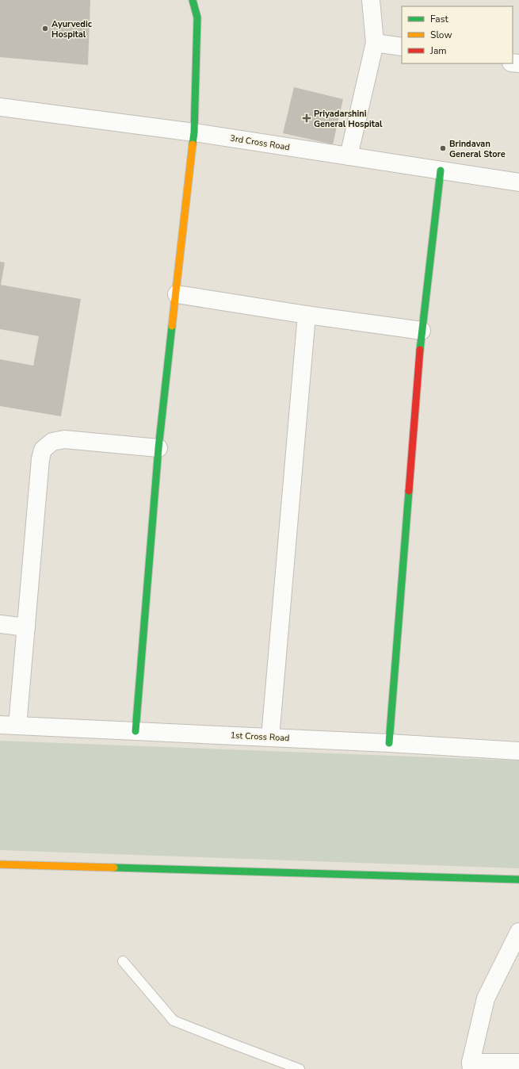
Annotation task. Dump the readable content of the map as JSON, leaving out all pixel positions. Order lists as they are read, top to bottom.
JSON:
{
  "streets": {
    "street": ["3rd Cross Road", "1st Cross Road"]
  },
  "places": {
    "other": ["Ayurvedic Hospital", "Brindavan General Store"],
    "health": ["Priyadarshini General Hospital"]
  },
  "legend": ["Fast", "Slow", "Jam"]
}
